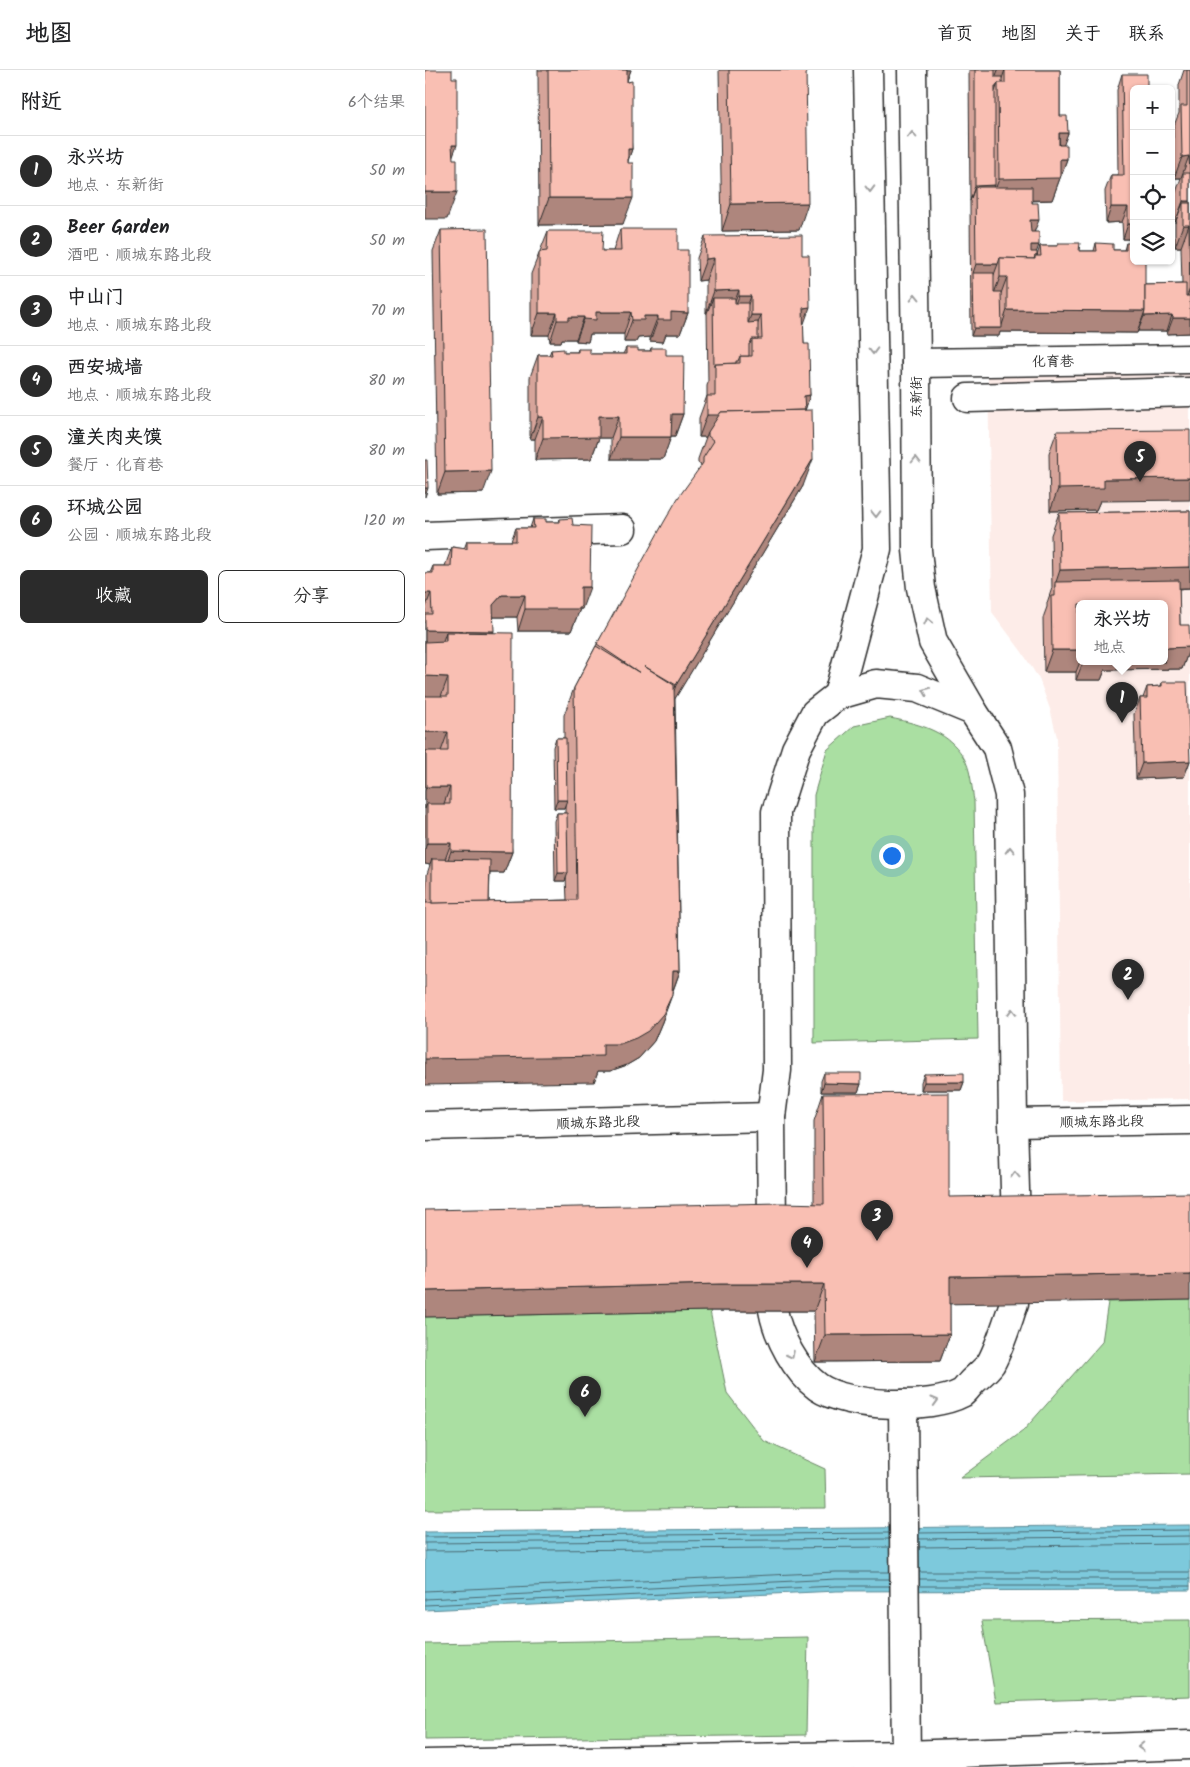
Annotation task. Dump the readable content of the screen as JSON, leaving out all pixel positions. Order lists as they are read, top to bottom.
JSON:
{
  "streets": {
    "main road": ["化育巷", "东新街", "顺城东路北段"]
  },
  "crossings": [
    ["化育巷", "东新街"],
    ["东新街", "顺城东路北段"]
  ],
  "page": {
    "header": "地图",
    "nav": [
      "首页",
      "地图",
      "关于",
      "联系"
    ],
    "heading": ["附近", "6个结果"],
    "map_buttons": ["+", "−"],
    "list": [
      {
        "mark": "1",
        "name": "永兴坊",
        "note": "地点 · 东新街",
        "value": "50 m"
      },
      {
        "mark": "2",
        "name": "Beer Garden",
        "note": "酒吧 · 顺城东路北段",
        "value": "50 m"
      },
      {
        "mark": "3",
        "name": "中山门",
        "note": "地点 · 顺城东路北段",
        "value": "70 m"
      },
      {
        "mark": "4",
        "name": "西安城墙",
        "note": "地点 · 顺城东路北段",
        "value": "80 m"
      },
      {
        "mark": "5",
        "name": "潼关肉夹馍",
        "note": "餐厅 · 化育巷",
        "value": "80 m"
      },
      {
        "mark": "6",
        "name": "环城公园",
        "note": "公园 · 顺城东路北段",
        "value": "120 m"
      }
    ],
    "pins": [
      "5",
      "1",
      "2",
      "3",
      "4",
      "6"
    ],
    "buttons": ["收藏", "分享"],
    "popup": ["永兴坊", "地点"]
  }
}
